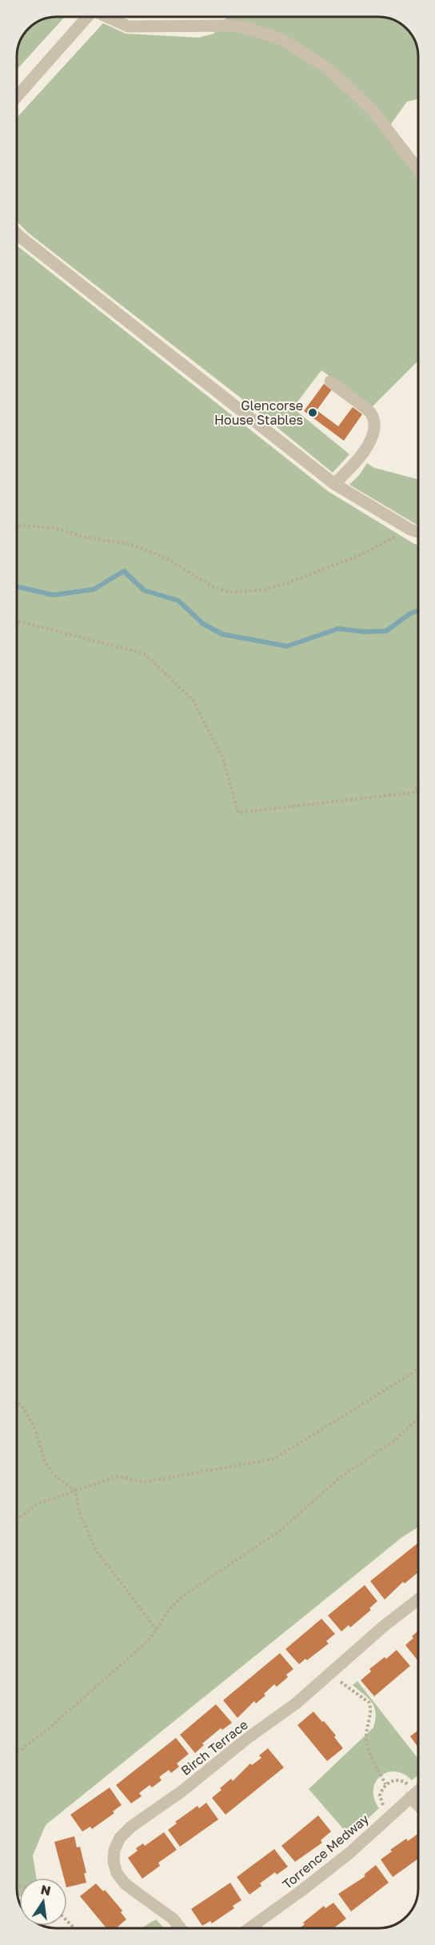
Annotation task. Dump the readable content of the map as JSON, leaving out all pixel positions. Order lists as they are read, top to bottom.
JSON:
{
  "streets": {
    "street": ["Birch Terrace", "Torrence Medway"]
  },
  "places": ["Glencorse House Stables"],
  "north": "top"
}
